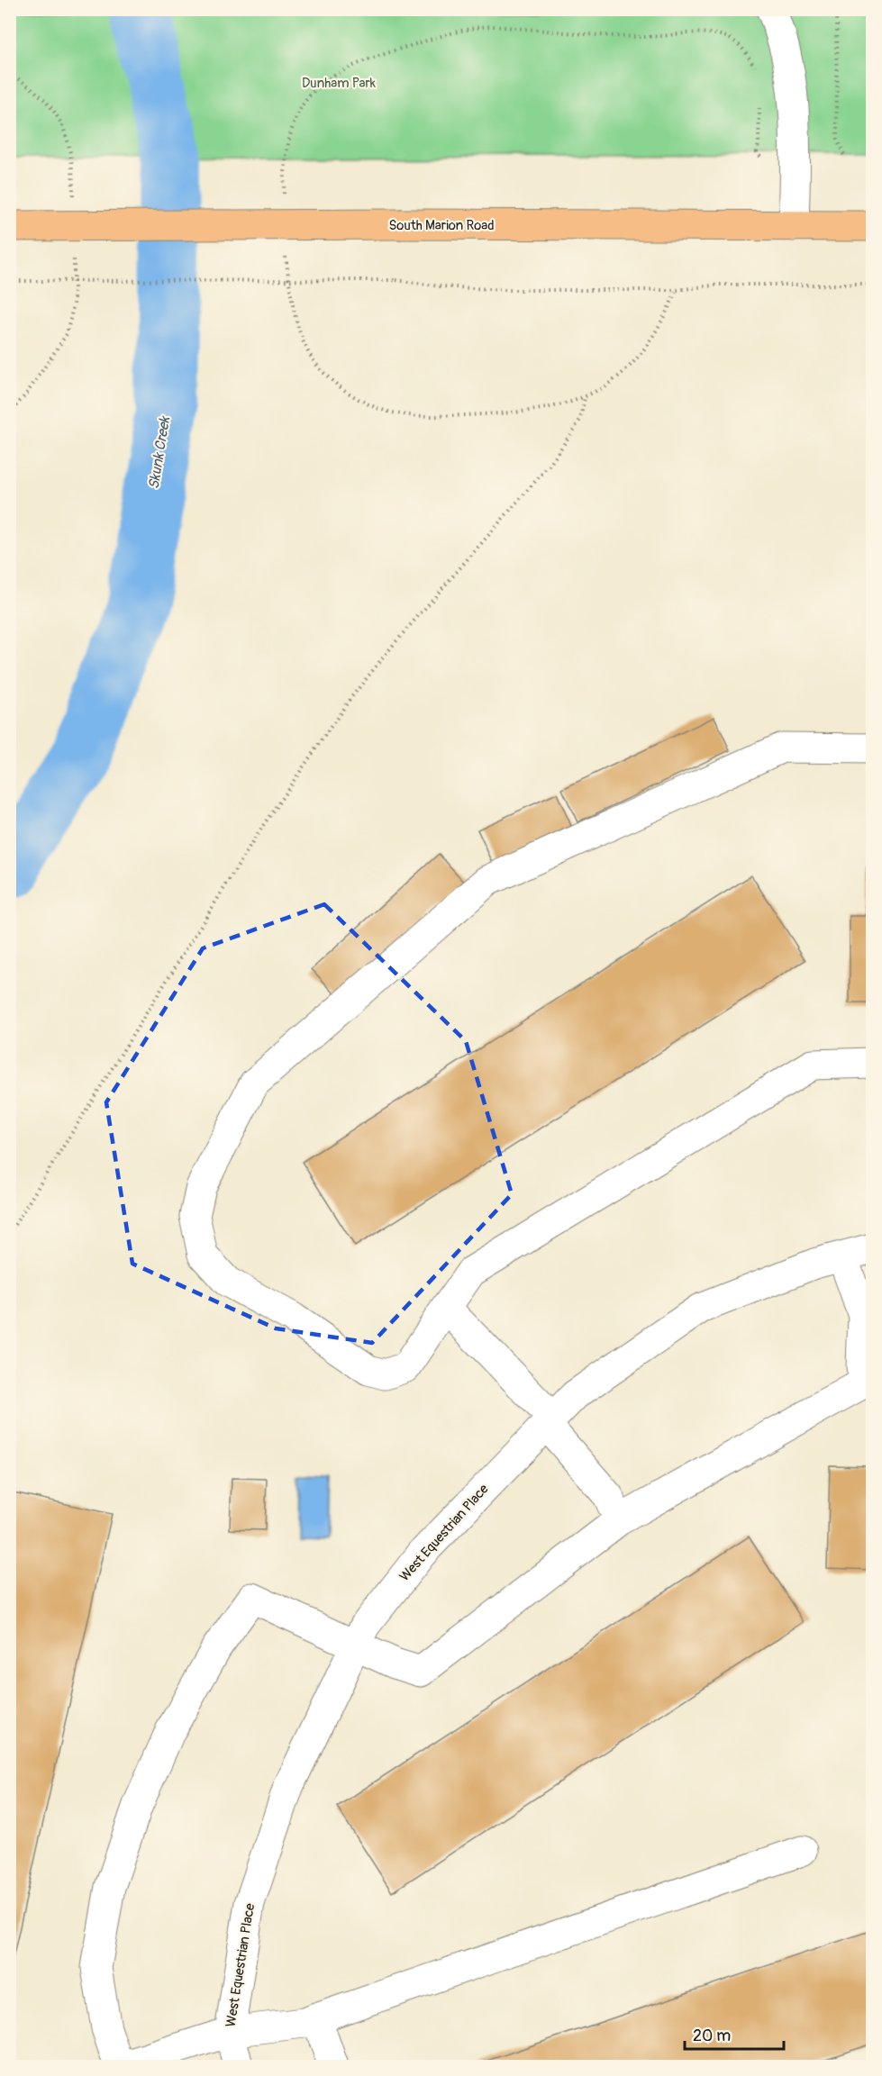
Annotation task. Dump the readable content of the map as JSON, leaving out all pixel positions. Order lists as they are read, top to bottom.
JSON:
{
  "streets": {
    "main road": ["South Marion Road"],
    "street": ["West Equestrian Place"]
  },
  "water": ["Skunk Creek"],
  "parks": ["Dunham Park"],
  "scale_bar": "20 m"
}
